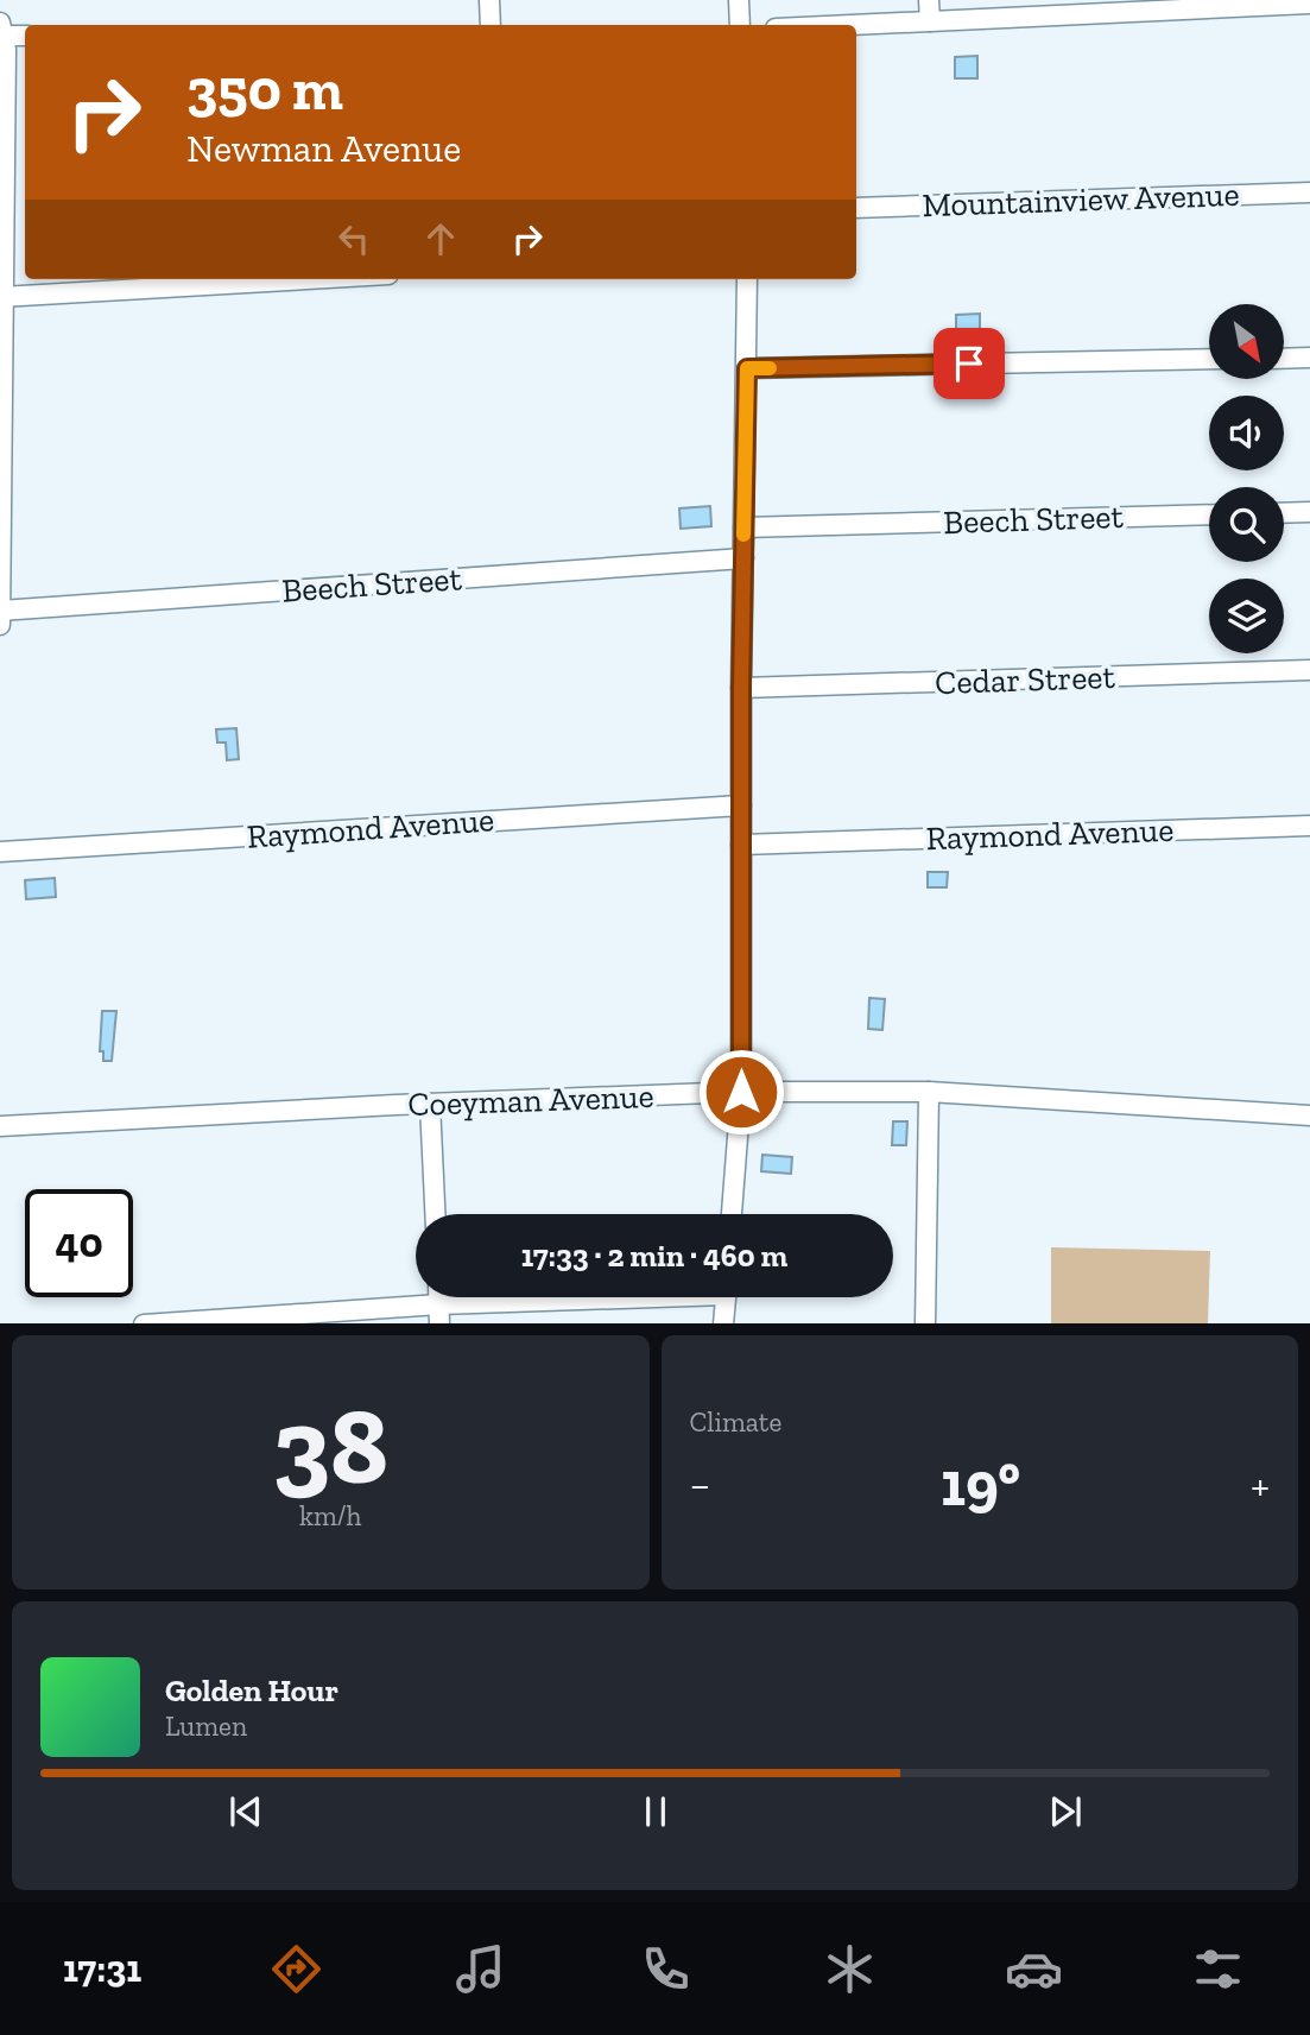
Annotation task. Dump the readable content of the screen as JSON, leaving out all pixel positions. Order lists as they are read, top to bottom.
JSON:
{
  "streets": {
    "street": [
      "Mountainview Avenue",
      "Beech Street",
      "Cedar Street",
      "Raymond Avenue",
      "Coeyman Avenue"
    ]
  },
  "north": "bottom right",
  "page": {
    "turn": ["350 m", "Newman Avenue"],
    "limit": "40",
    "trip": "17:33 · 2 min · 460 m",
    "tile": [
      ["38", "km/h"],
      "Climate"
    ],
    "heat": ["−", "19°", "+"],
    "song": ["Golden Hour", "Lumen"],
    "tabs": "17:31"
  }
}
